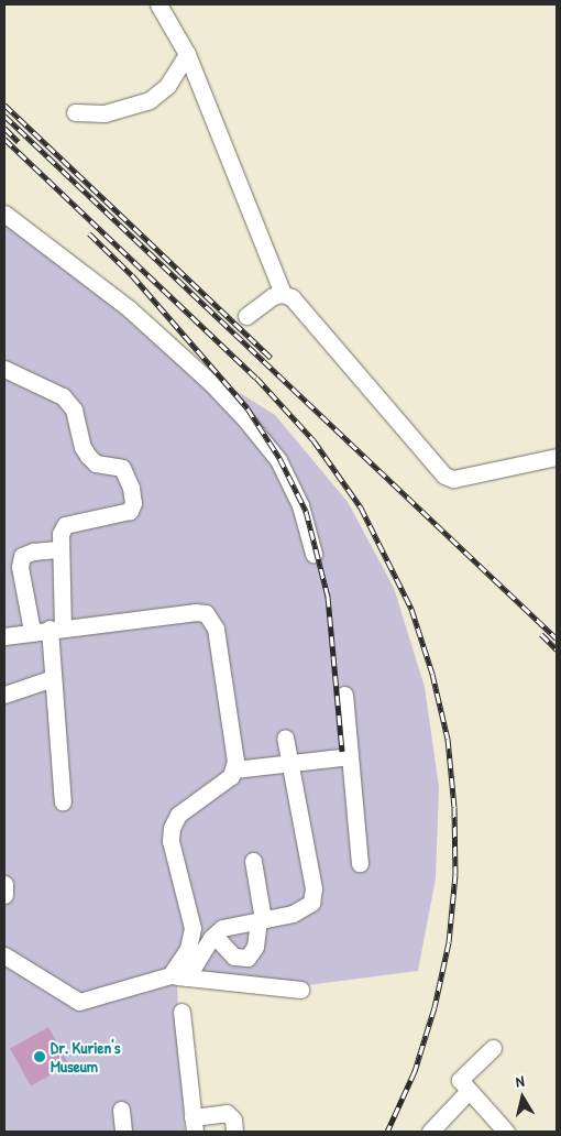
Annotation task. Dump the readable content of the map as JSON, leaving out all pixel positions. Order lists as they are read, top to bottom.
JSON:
{
  "places": ["Dr. Kurien's Museum"],
  "north": "top"
}
